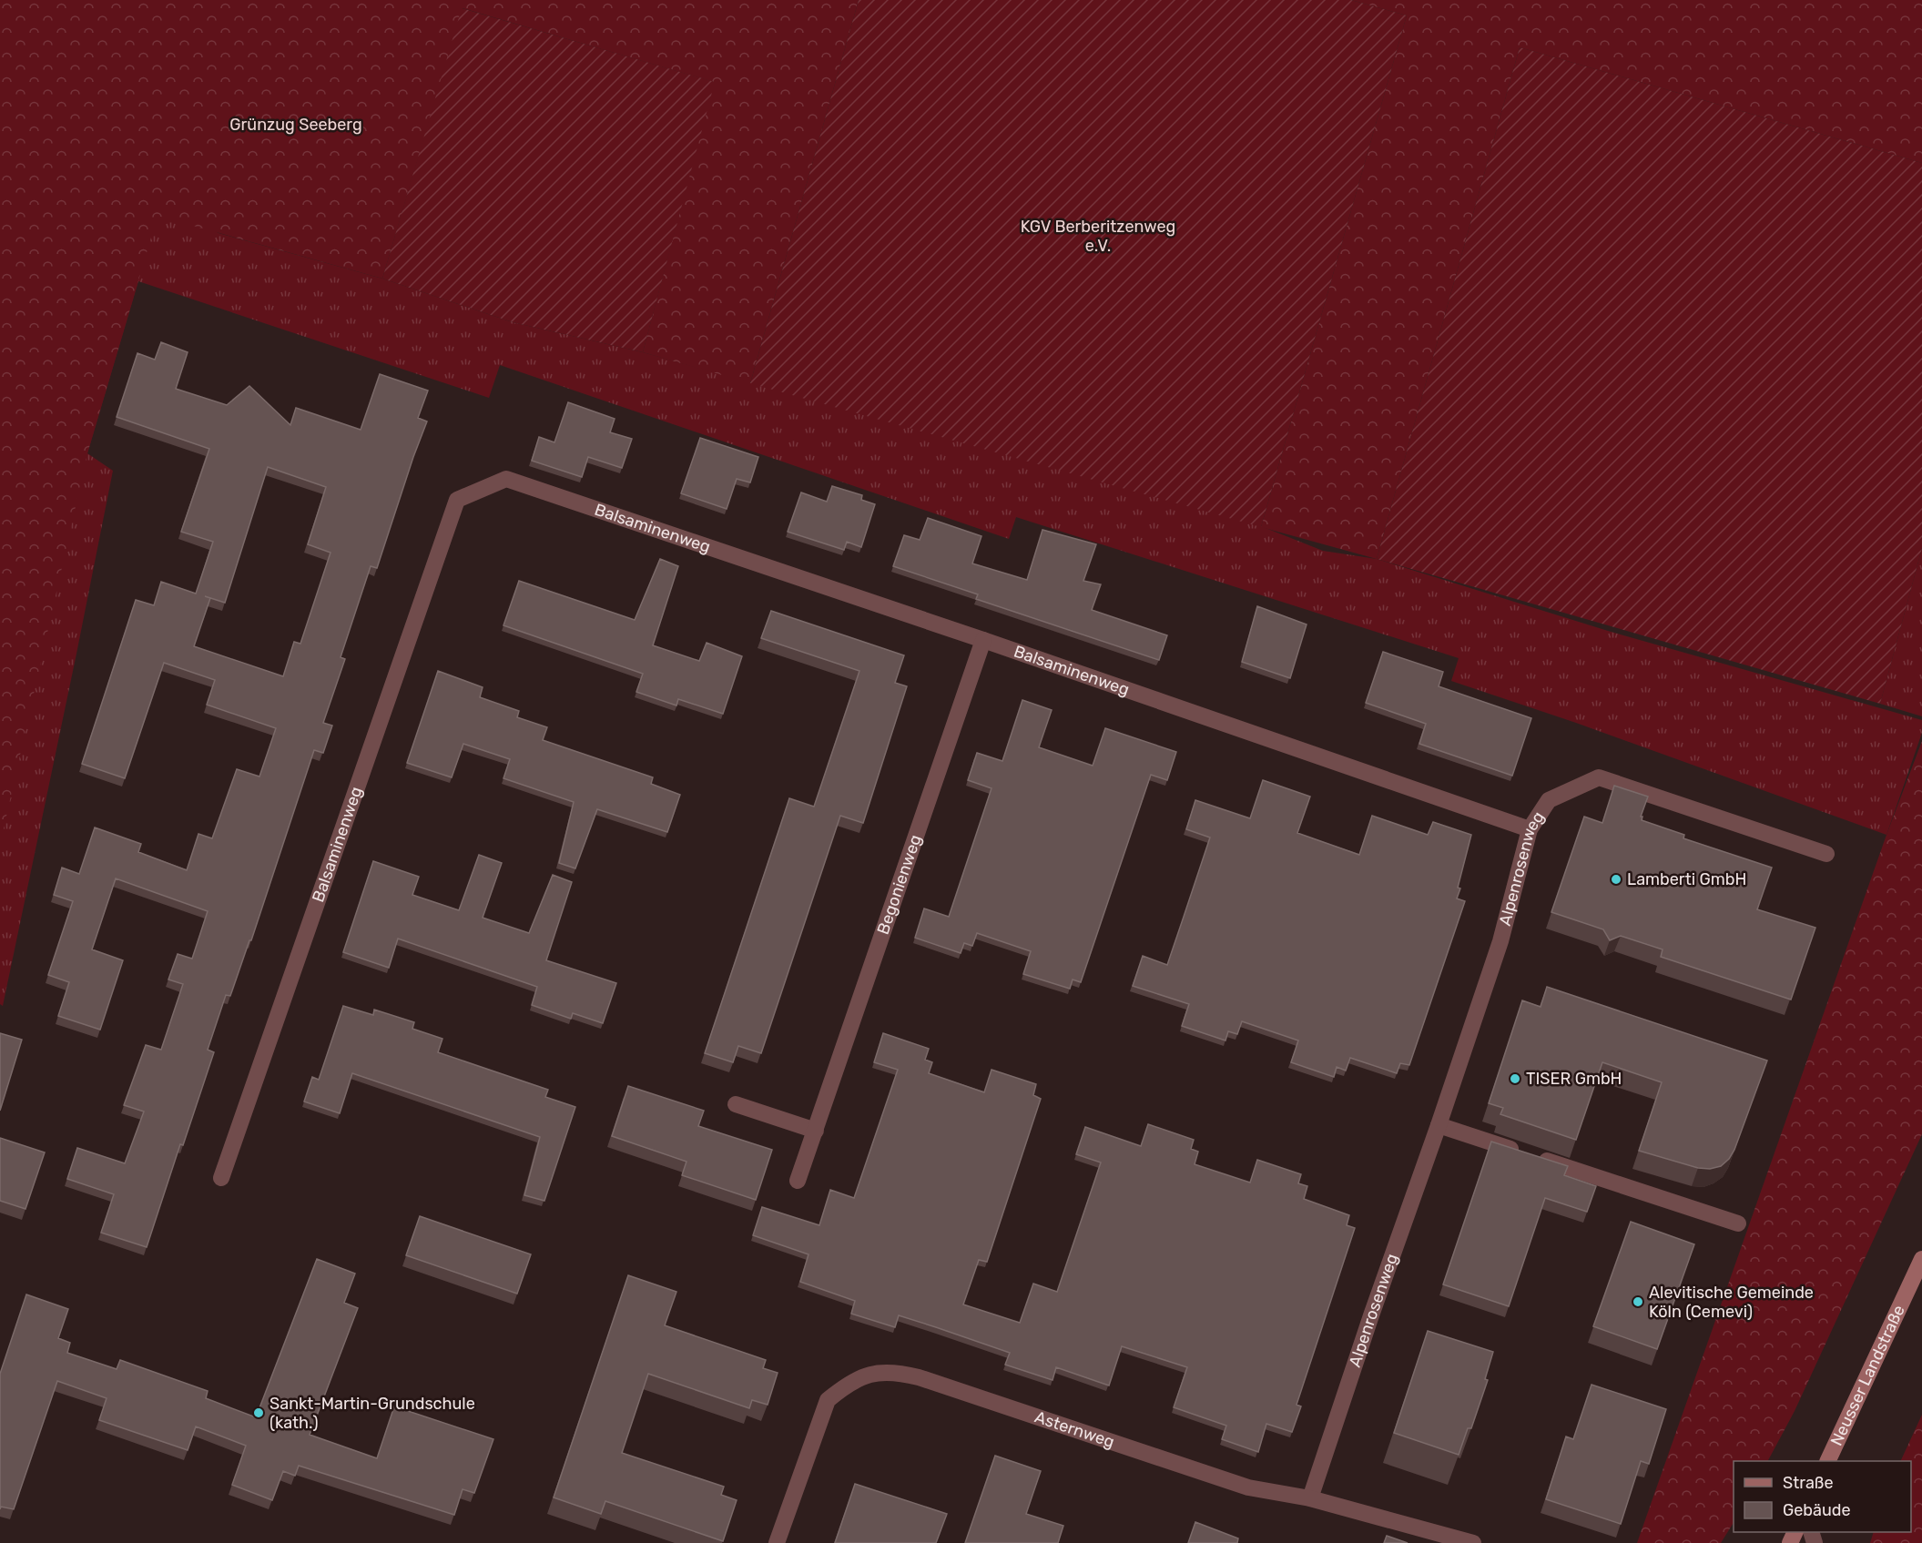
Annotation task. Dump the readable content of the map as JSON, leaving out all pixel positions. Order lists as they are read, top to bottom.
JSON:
{
  "streets": {
    "main road": ["Neusser Landstraße"],
    "street": [
      "Balsaminenweg",
      "Alpenrosenweg",
      "Begonienweg",
      "Asternweg"
    ]
  },
  "crossings": [
    ["Balsaminenweg", "Alpenrosenweg"],
    ["Balsaminenweg", "Begonienweg"],
    ["Alpenrosenweg", "Asternweg"]
  ],
  "parks": ["Grünzug Seeberg", "KGV Berberitzenweg e.V."],
  "places": [
    "Lamberti GmbH",
    "TISER GmbH",
    "Alevitische Gemeinde Köln (Cemevi)",
    "Sankt-Martin-Grundschule (kath.)"
  ],
  "legend": ["Straße", "Gebäude"]
}
